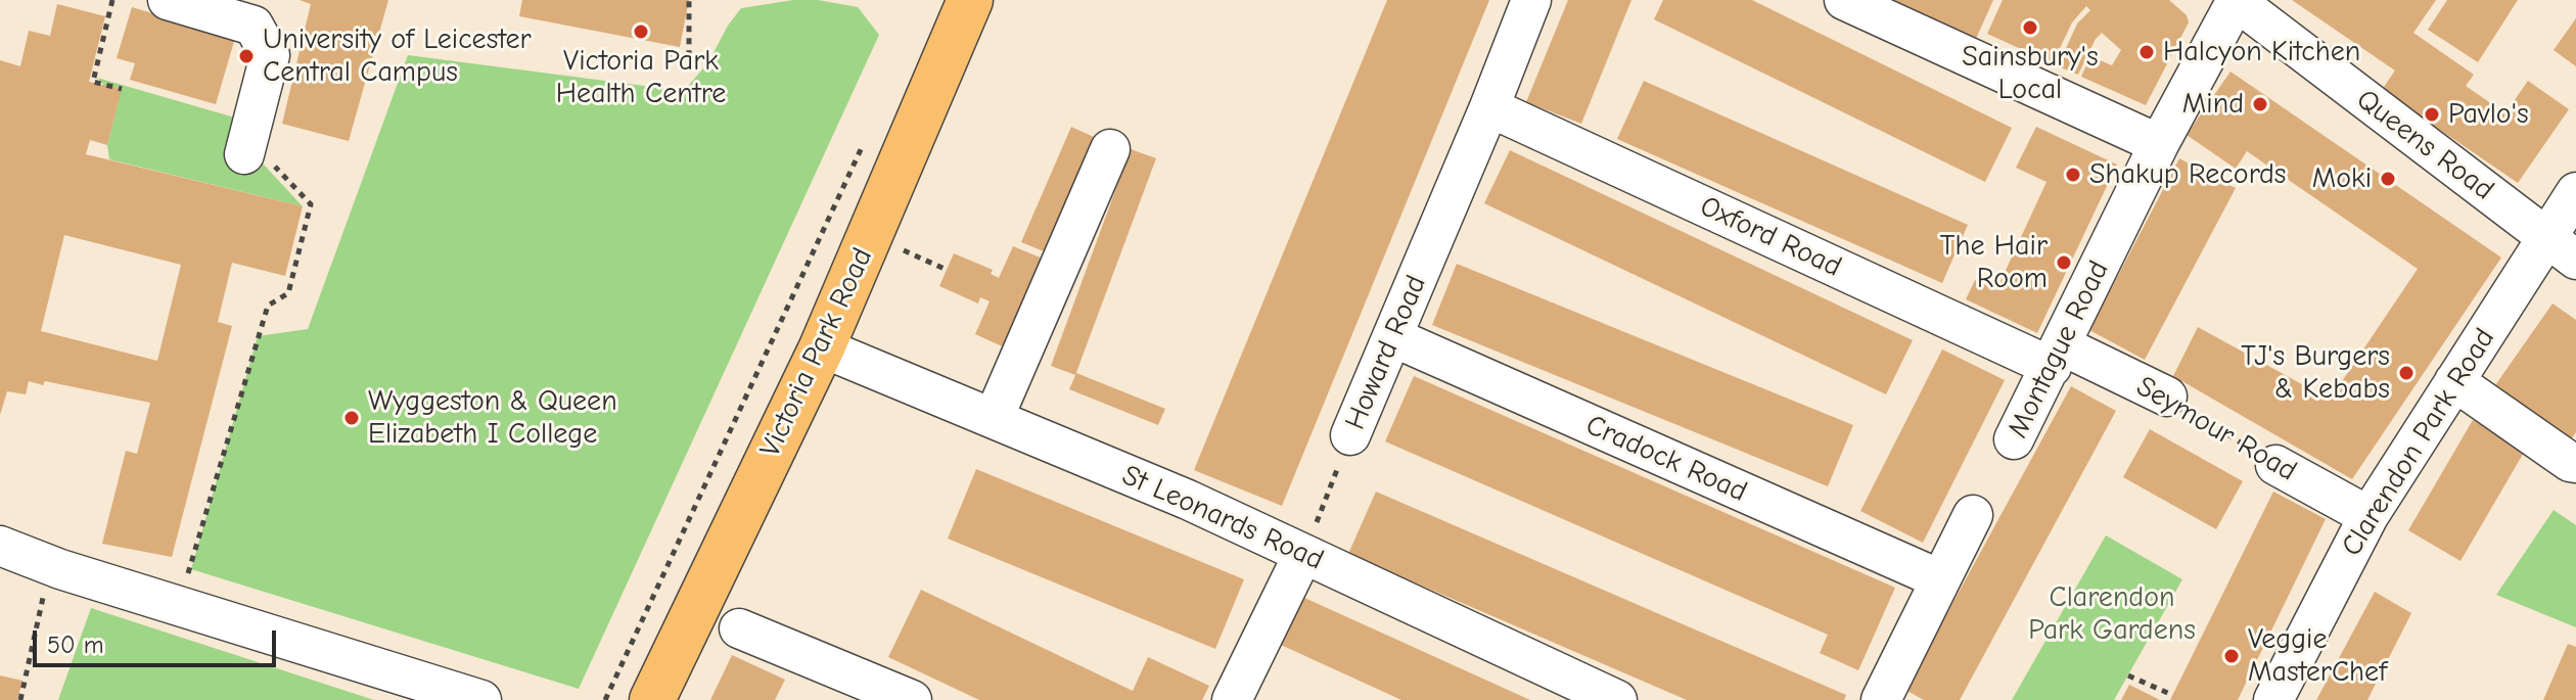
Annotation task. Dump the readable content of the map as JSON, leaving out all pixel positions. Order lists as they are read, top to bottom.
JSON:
{
  "streets": {
    "main road": ["Victoria Park Road"],
    "street": [
      "Queens Road",
      "Oxford Road",
      "Montague Road",
      "Howard Road",
      "Seymour Road",
      "Clarendon Park Road",
      "Cradock Road",
      "St Leonards Road"
    ]
  },
  "crossings": [
    ["Queens Road", "Montague Road"],
    ["Queens Road", "Clarendon Park Road"],
    ["Oxford Road", "Montague Road"],
    ["Oxford Road", "Howard Road"],
    ["Oxford Road", "Seymour Road"],
    ["Montague Road", "Seymour Road"],
    ["Victoria Park Road", "St Leonards Road"],
    ["Howard Road", "Cradock Road"],
    ["Howard Road", "St Leonards Road"],
    ["Seymour Road", "Clarendon Park Road"]
  ],
  "parks": ["Clarendon Park Gardens"],
  "places": [
    "Sainsbury's Local",
    "Victoria Park Health Centre",
    "Halcyon Kitchen",
    "University of Leicester Central Campus",
    "Mind",
    "Pavlo's",
    "Shakup Records",
    "Moki",
    "The Hair Room",
    "TJ's Burgers & Kebabs",
    "Wyggeston & Queen Elizabeth I College",
    "Veggie MasterChef"
  ],
  "scale_bar": "50 m"
}
